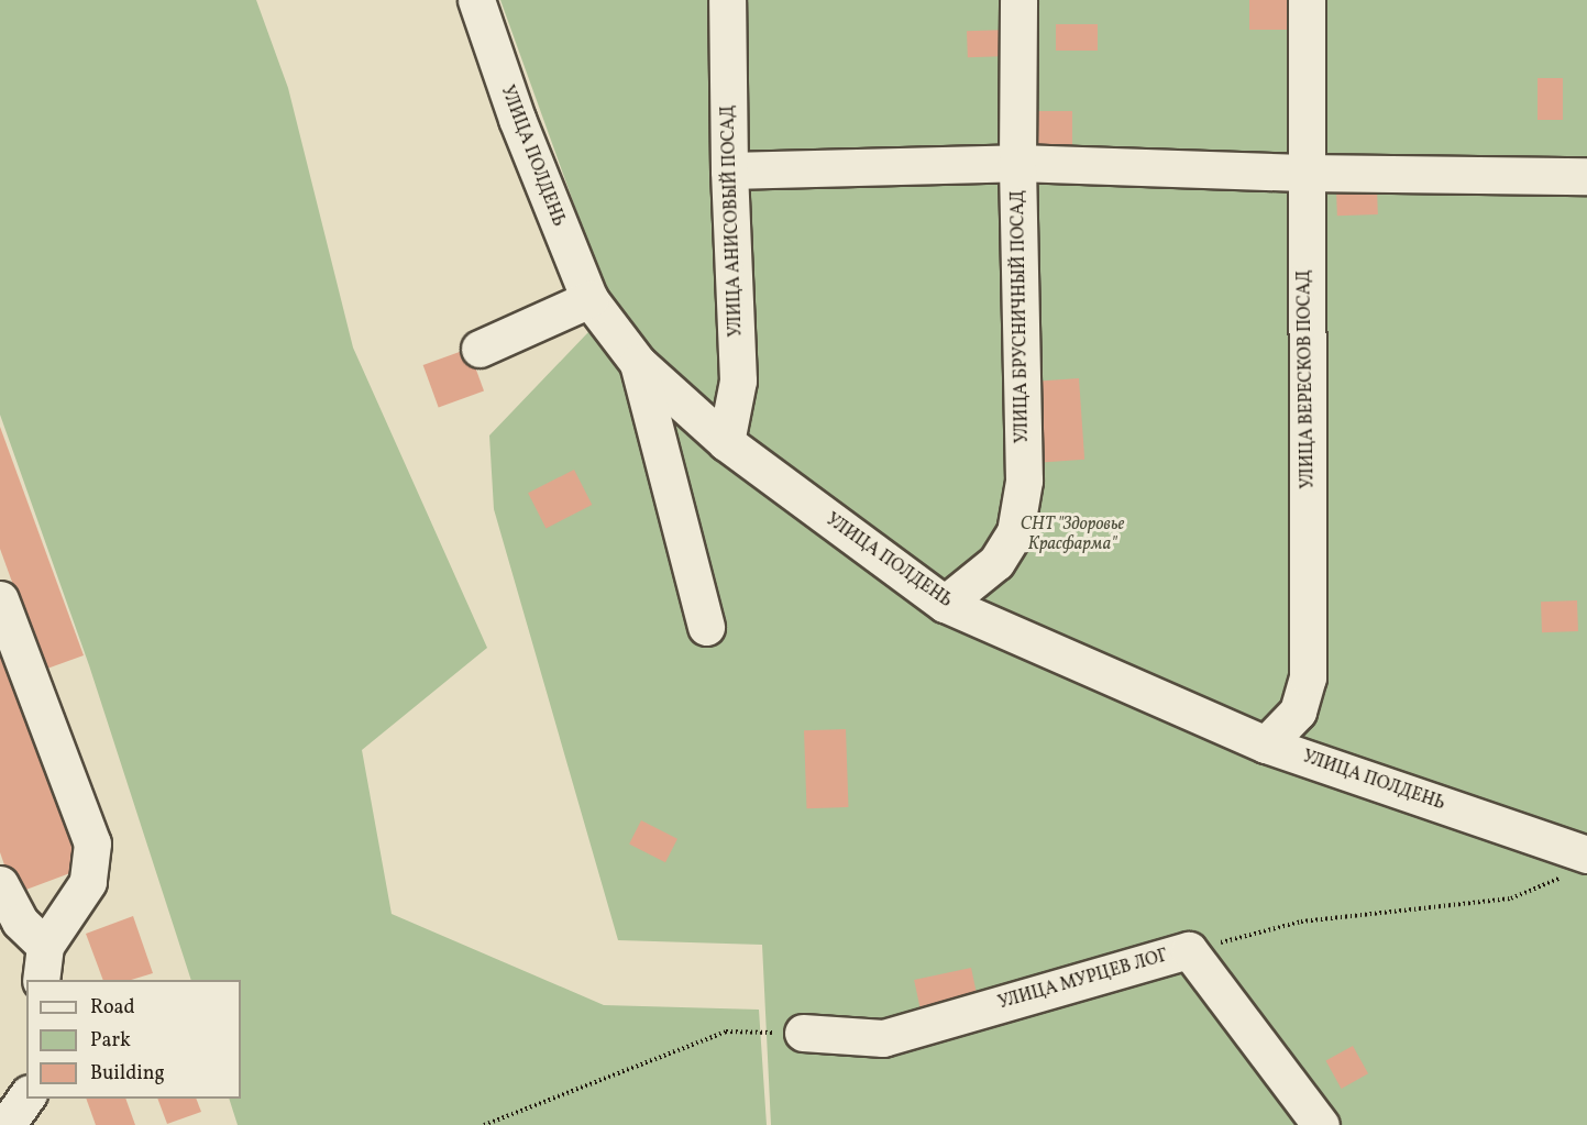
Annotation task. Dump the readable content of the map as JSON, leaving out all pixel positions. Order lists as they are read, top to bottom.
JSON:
{
  "streets": {
    "street": [
      "УЛИЦА ПОЛДЕНЬ",
      "УЛИЦА АНИСОВЫЙ ПОСАД",
      "УЛИЦА БРУСНИЧНЫЙ ПОСАД",
      "УЛИЦА ВЕРЕСКОВ ПОСАД",
      "УЛИЦА МУРЦЕВ ЛОГ"
    ]
  },
  "crossings": [
    ["УЛИЦА ПОЛДЕНЬ", "УЛИЦА АНИСОВЫЙ ПОСАД"],
    ["УЛИЦА ПОЛДЕНЬ", "УЛИЦА БРУСНИЧНЫЙ ПОСАД"],
    ["УЛИЦА ПОЛДЕНЬ", "УЛИЦА ВЕРЕСКОВ ПОСАД"]
  ],
  "parks": ["СНТ \"Здоровье Красфарма\""],
  "legend": ["Road", "Park", "Building"]
}
